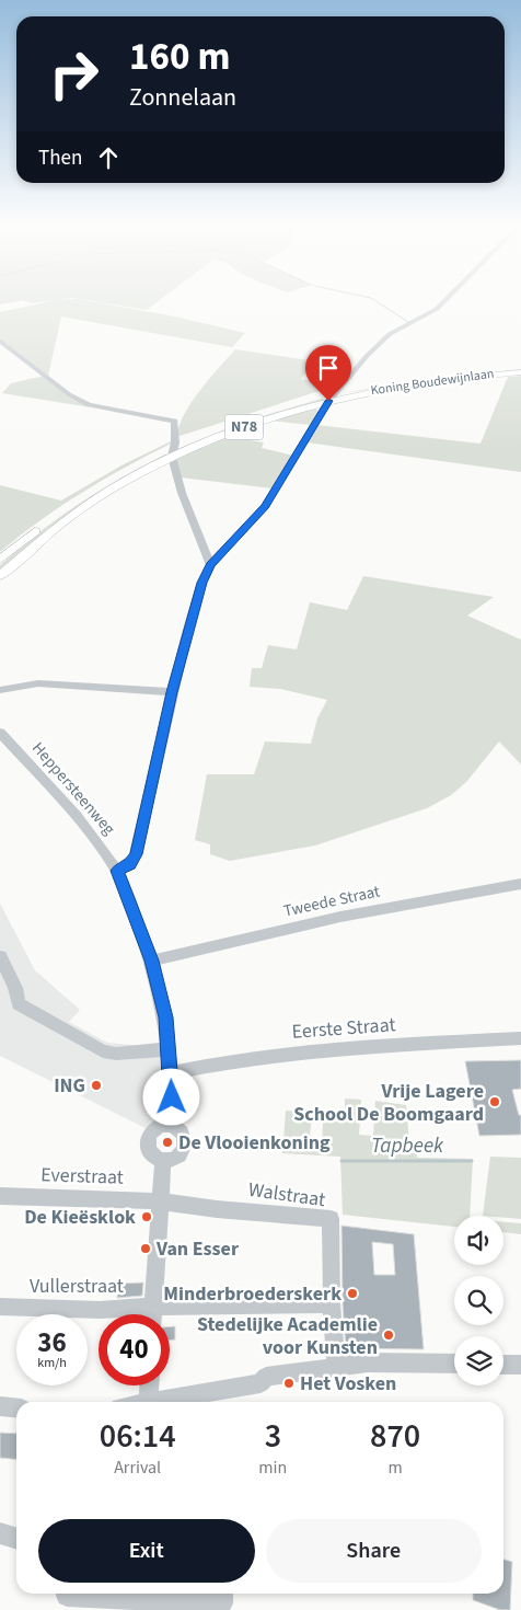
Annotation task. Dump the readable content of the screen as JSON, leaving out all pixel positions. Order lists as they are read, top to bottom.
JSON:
{
  "streets": {
    "main road": ["Koning Boudewijnlaan", "N78"],
    "street": [
      "Heppersteenweg",
      "Tweede Straat",
      "Eerste Straat",
      "Everstraat",
      "Walstraat",
      "Vullerstraat"
    ]
  },
  "crossings": [
    ["Heppersteenweg", "Tweede Straat"],
    ["Heppersteenweg", "Eerste Straat"],
    ["Everstraat", "Walstraat"],
    ["Walstraat", "Vullerstraat"]
  ],
  "water": ["Tapbeek"],
  "places": [
    "ING",
    "Vrije Lagere School De Boomgaard",
    "De Vlooienkoning",
    "De Kieësklok",
    "Van Esser",
    "Minderbroederskerk",
    "Stedelijke Academlie voor Kunsten",
    "Het Vosken"
  ],
  "page": {
    "turn": ["160 m", "Zonnelaan"],
    "then": "Then",
    "speed": "36 km/h",
    "limit": "40",
    "eta": [
      "06:14",
      "Arrival",
      "3",
      "min",
      "870",
      "m"
    ],
    "buttons": ["Exit", "Share"]
  }
}
